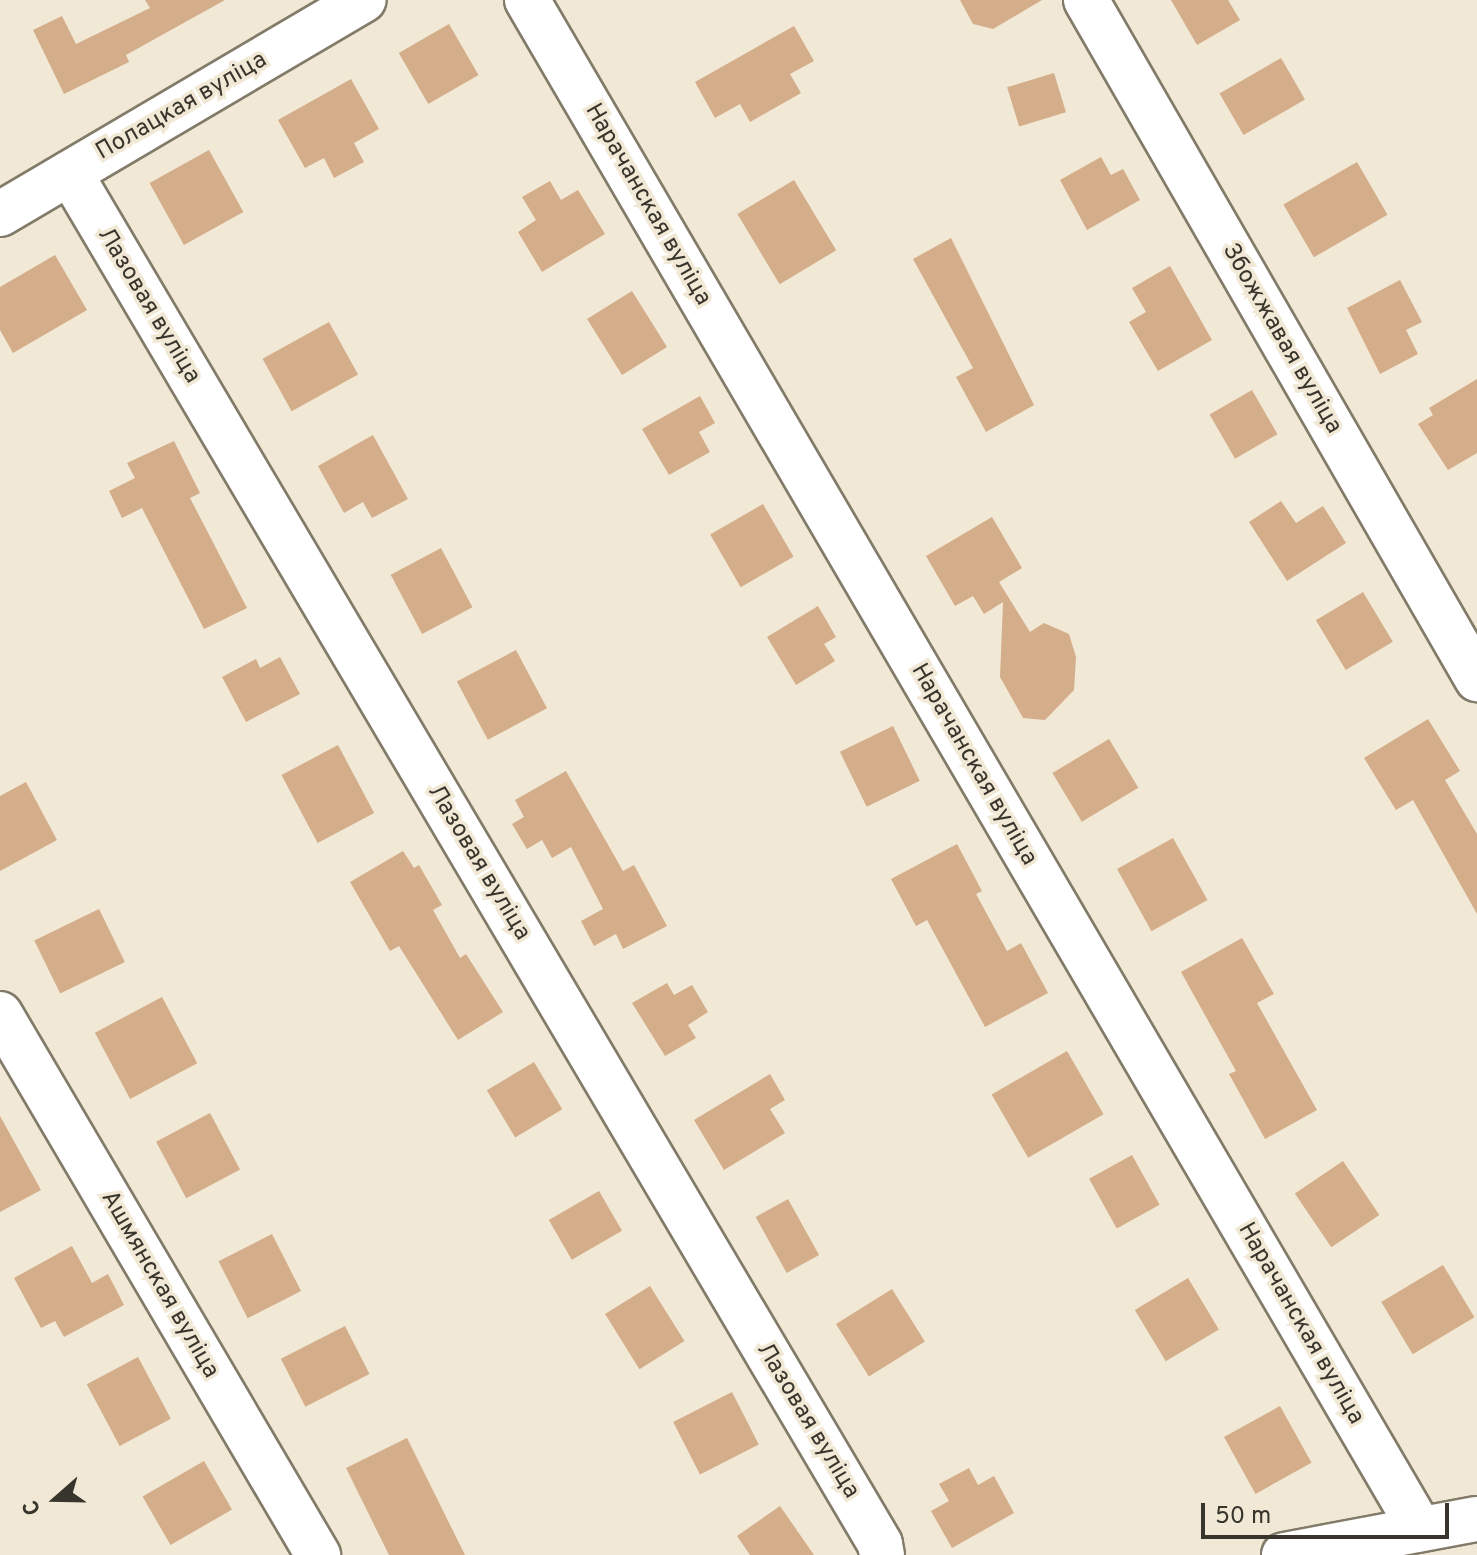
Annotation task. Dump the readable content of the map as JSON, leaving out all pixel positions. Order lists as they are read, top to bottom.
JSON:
{
  "streets": {
    "street": [
      "Полацкая вуліца",
      "Нарачанская вуліца",
      "Лазовая вуліца",
      "Збожжавая вуліца",
      "Ашмянская вуліца"
    ]
  },
  "crossings": [
    ["Полацкая вуліца", "Лазовая вуліца"]
  ],
  "scale_bar": "50 m",
  "north": "left"
}
